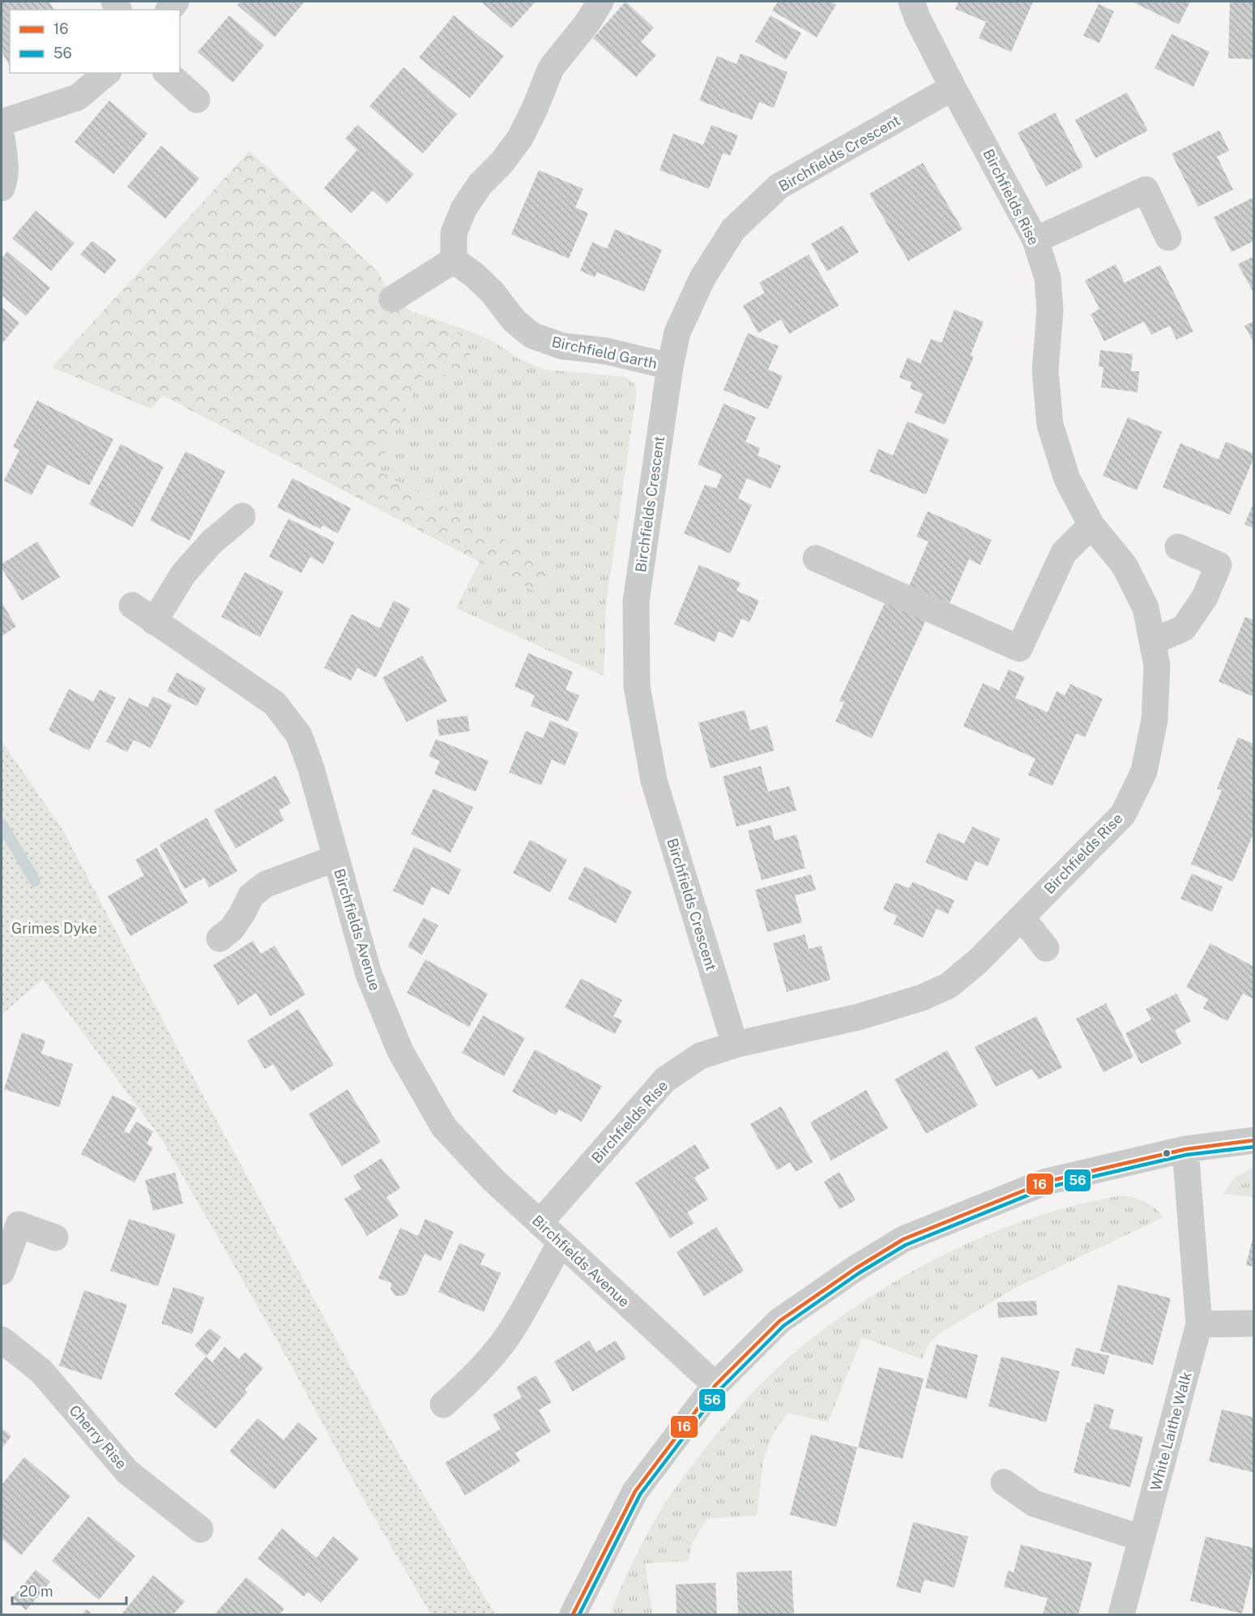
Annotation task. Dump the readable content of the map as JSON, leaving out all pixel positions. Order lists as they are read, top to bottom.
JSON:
{
  "streets": {
    "street": [
      "Birchfields Crescent",
      "Birchfields Rise",
      "Birchfield Garth",
      "Birchfields Avenue",
      "White Laithe Walk",
      "Cherry Rise"
    ]
  },
  "crossings": [
    ["Birchfields Crescent", "Birchfields Rise"],
    ["Birchfields Crescent", "Birchfield Garth"],
    ["Birchfields Rise", "Birchfields Avenue"]
  ],
  "parks": ["Grimes Dyke"],
  "lines": ["transit line 16", "transit line 56"],
  "legend": ["16", "56"],
  "scale_bar": "20 m"
}
